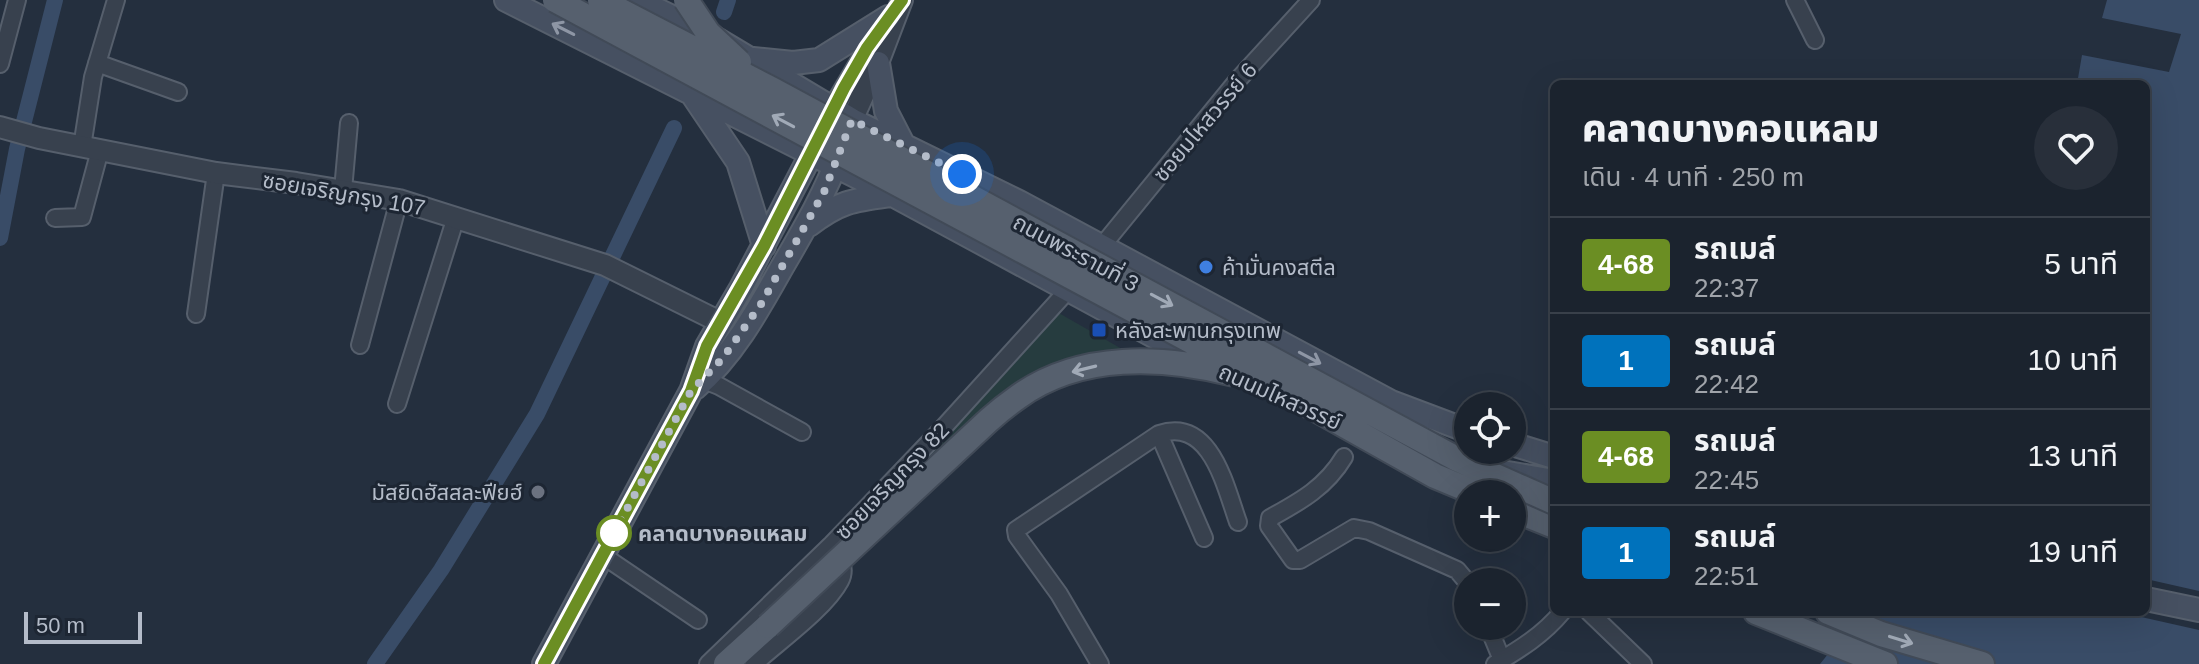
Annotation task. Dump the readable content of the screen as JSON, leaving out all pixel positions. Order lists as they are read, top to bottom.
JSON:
{
  "streets": {
    "main road": ["ถนนพระรามที่ 3", "ถนนมไหสวรรย์"],
    "street": ["ซอยมไหสวรรย์ 6", "ซอยเจริญกรุง 107", "ซอยเจริญกรุง 82"]
  },
  "crossings": [
    ["ซอยมไหสวรรย์ 6", "ถนนมไหสวรรย์"],
    ["ถนนมไหสวรรย์", "ซอยเจริญกรุง 82"]
  ],
  "places": {
    "other": ["ค้ามั่นคงสตีล", "มัสยิดฮัสสละฟียฮ์", "คลาดบางคอแหลม"],
    "transit": ["หลังสะพานกรุงเทพ"]
  },
  "lines": ["bus line 4-68"],
  "scale_bar": "50 m",
  "page": {
    "heading": ["คลาดบางคอแหลม", "เดิน · 4 นาที · 250 m"],
    "list": [
      {
        "mark": "4-68",
        "name": "รถเมล์",
        "note": "22:37",
        "value": "5 นาที"
      },
      {
        "mark": "1",
        "name": "รถเมล์",
        "note": "22:42",
        "value": "10 นาที"
      },
      {
        "mark": "4-68",
        "name": "รถเมล์",
        "note": "22:45",
        "value": "13 นาที"
      },
      {
        "mark": "1",
        "name": "รถเมล์",
        "note": "22:51",
        "value": "19 นาที"
      }
    ],
    "map_buttons": ["+", "−"],
    "scale": "50 m"
  }
}
